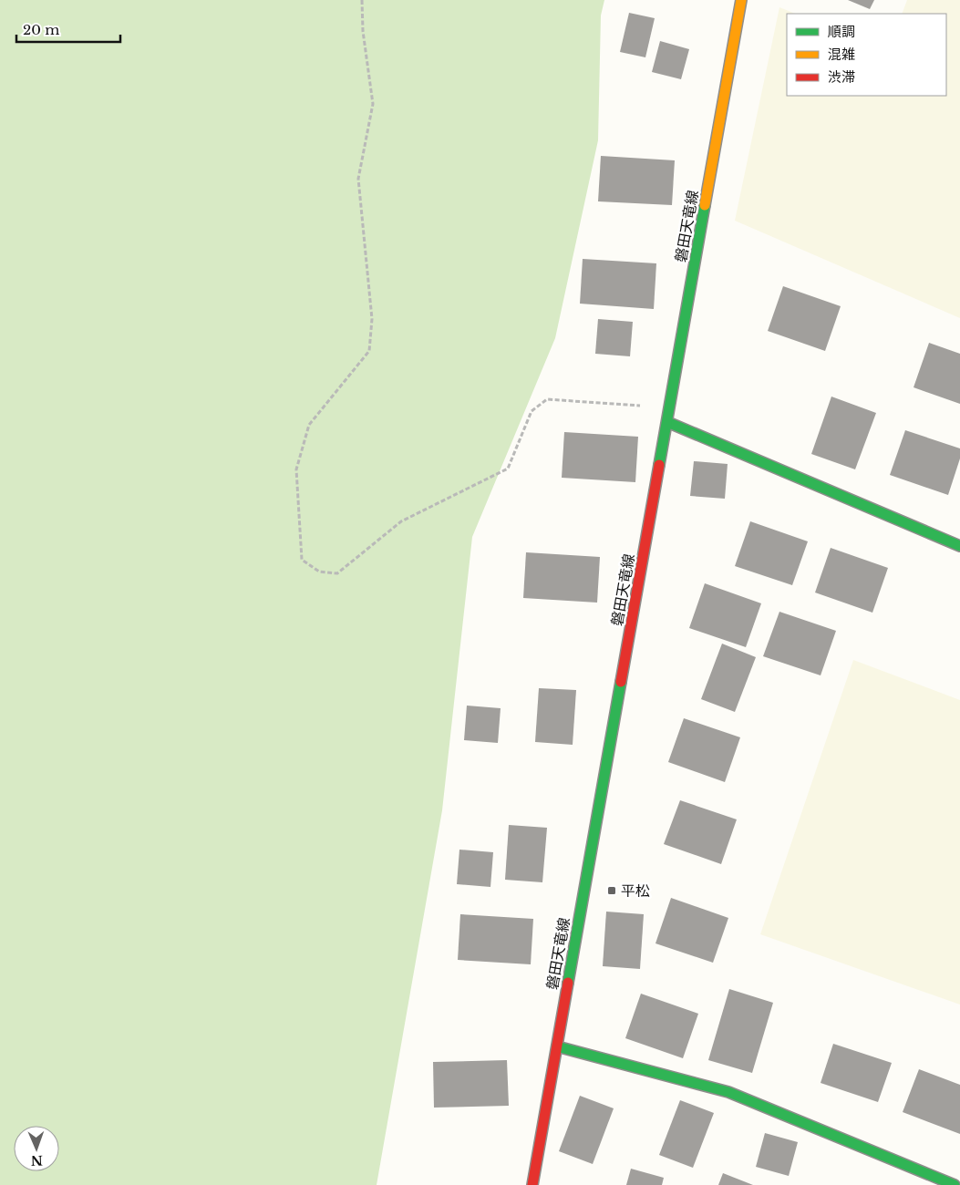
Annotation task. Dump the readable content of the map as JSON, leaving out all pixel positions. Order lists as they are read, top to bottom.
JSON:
{
  "streets": {
    "main road": ["磐田天竜線"]
  },
  "places": {
    "transit": ["平松"]
  },
  "legend": ["順調", "混雑", "渋滞"],
  "scale_bar": "20 m",
  "north": "bottom"
}
